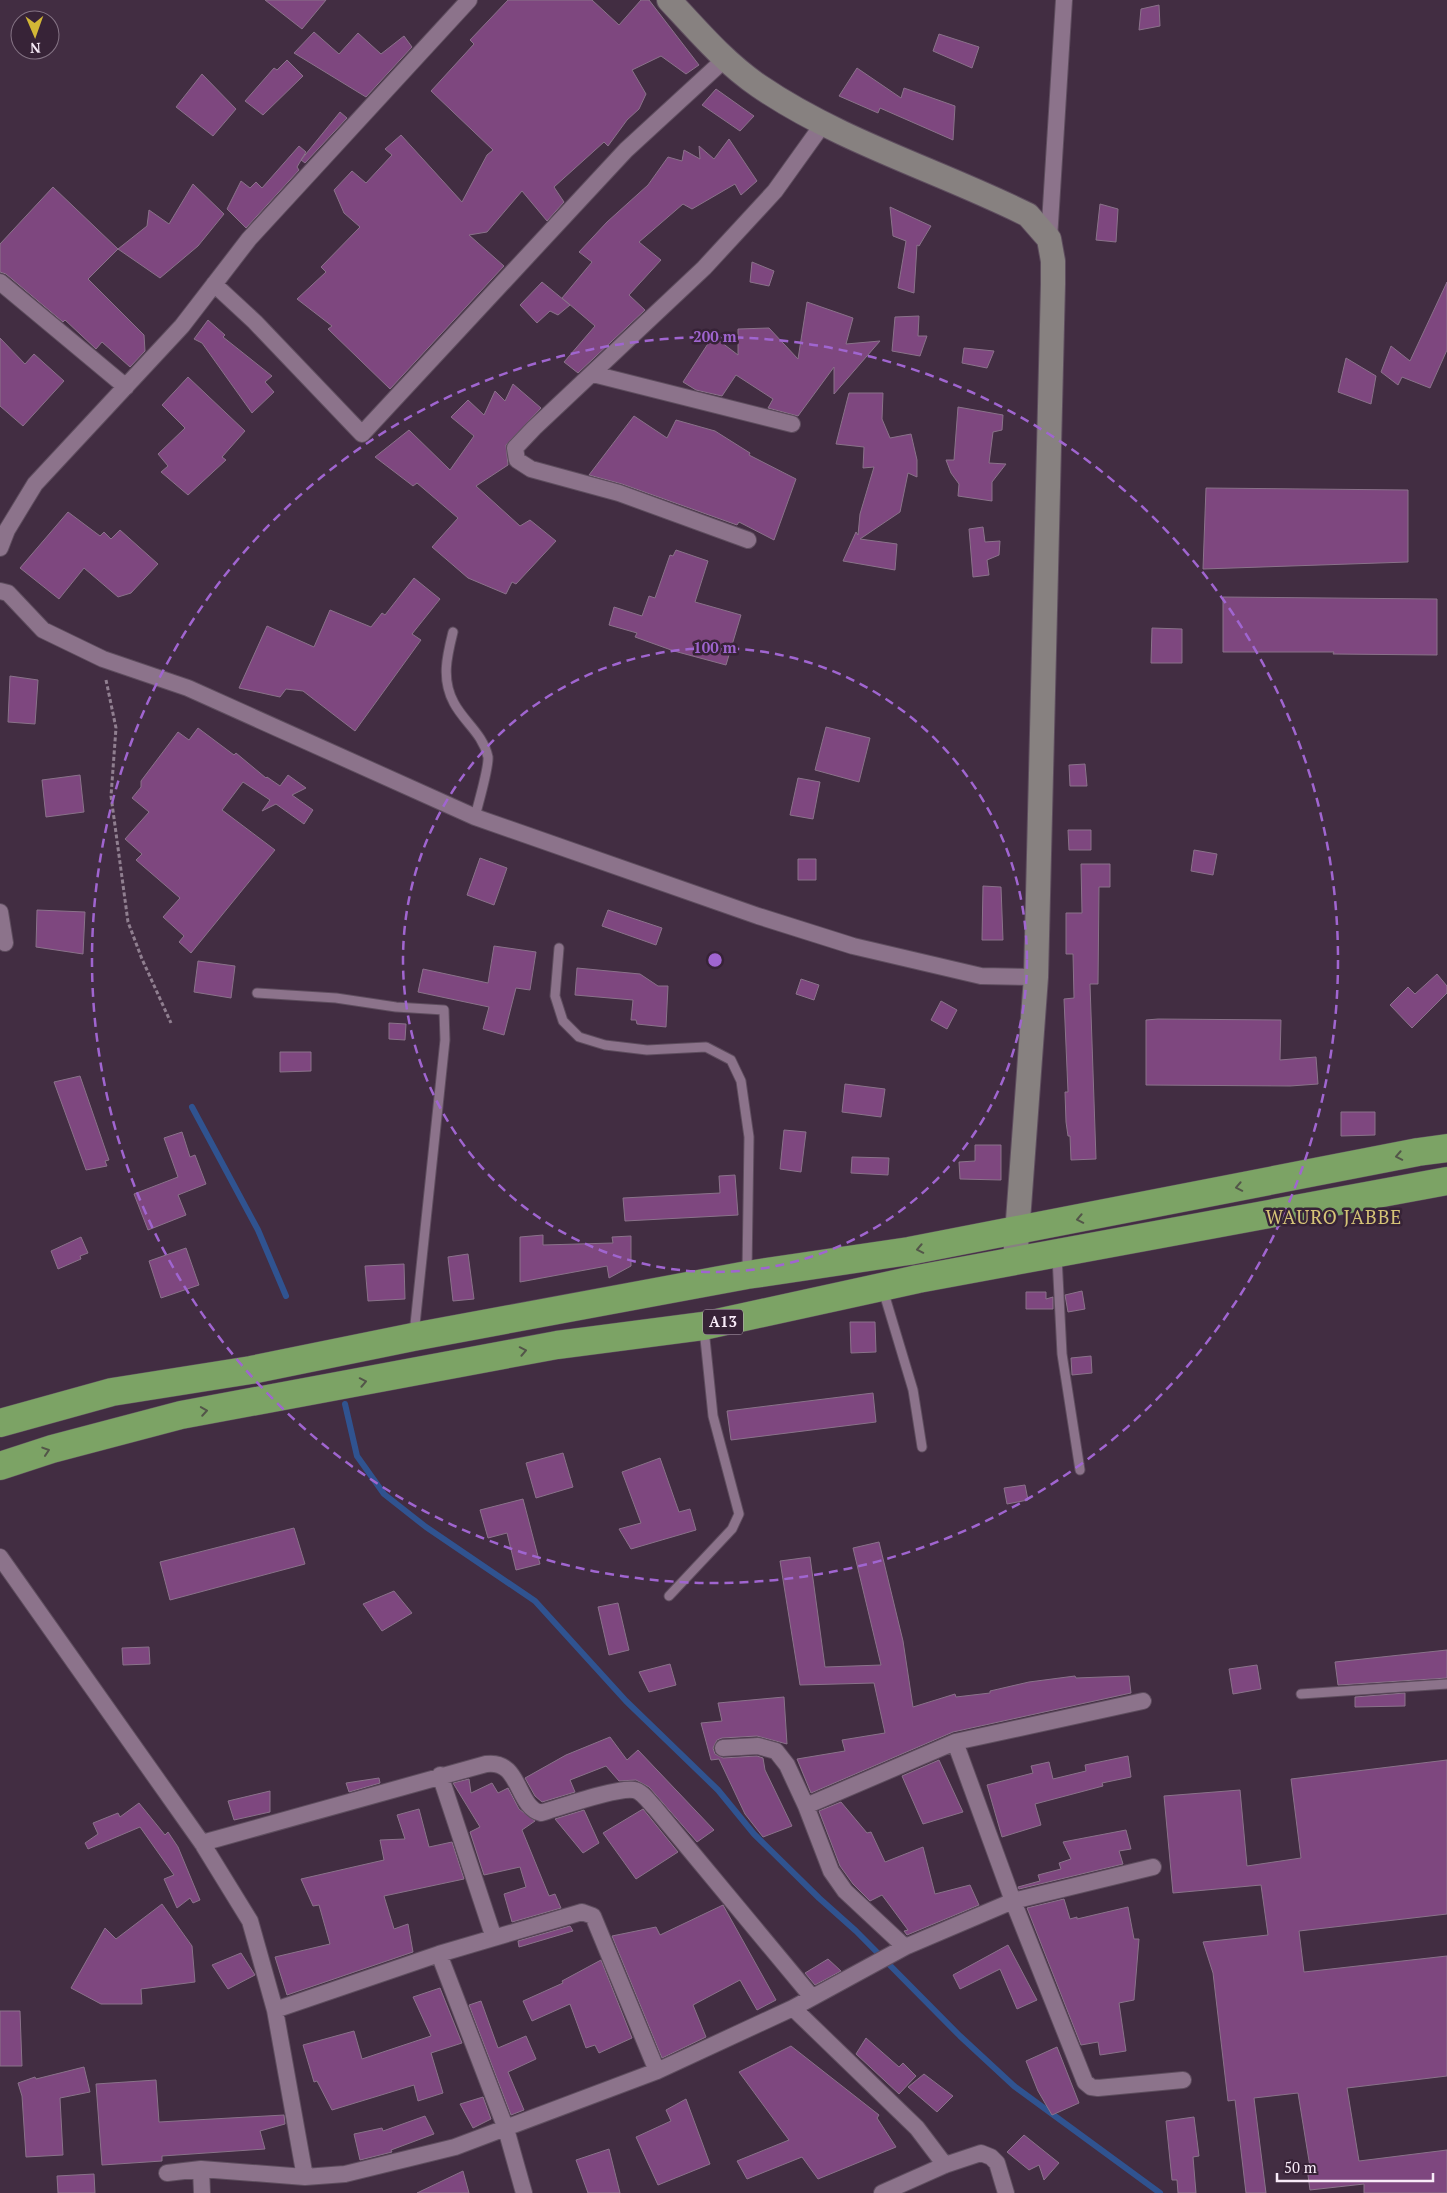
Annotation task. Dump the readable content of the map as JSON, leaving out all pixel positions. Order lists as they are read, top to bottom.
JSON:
{
  "streets": {
    "highway": ["A13"]
  },
  "districts": ["WAURO JABBE"],
  "scale_bar": "50 m",
  "north": "bottom",
  "rings": ["200 m", "100 m"]
}
